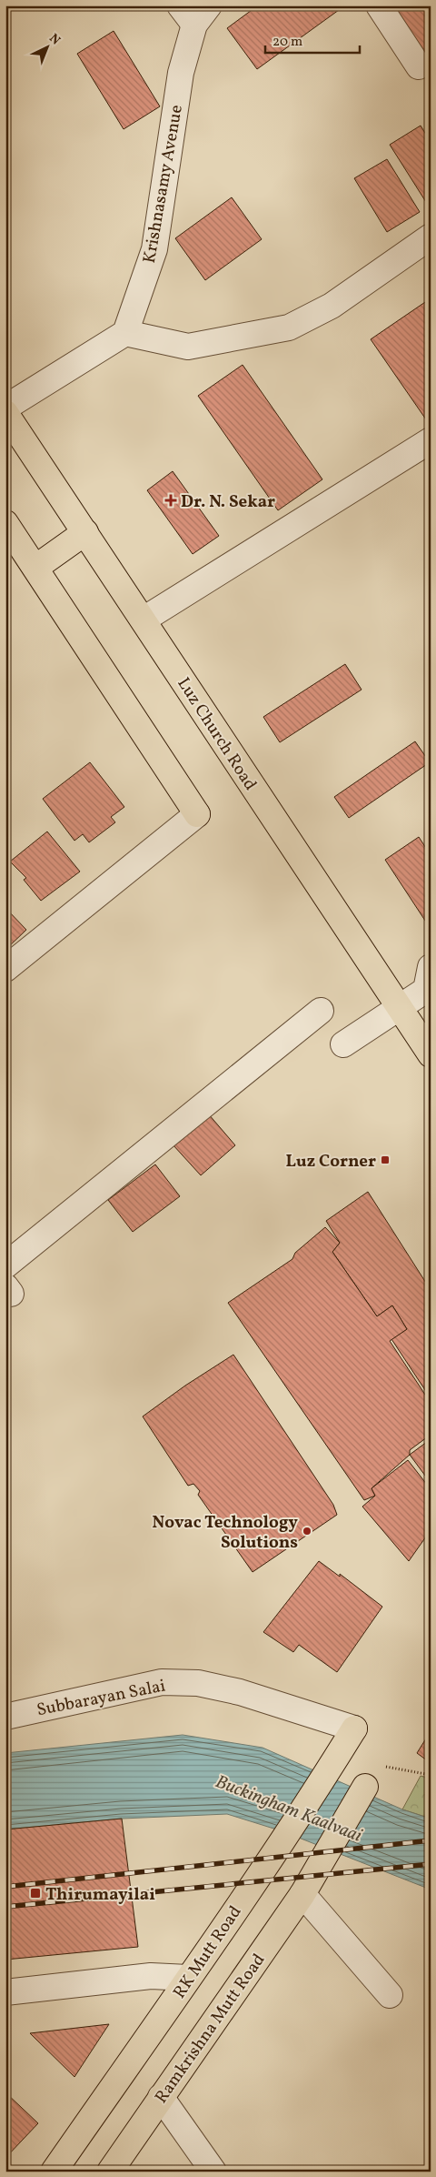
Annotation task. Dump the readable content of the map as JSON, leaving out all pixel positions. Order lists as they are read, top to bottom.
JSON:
{
  "streets": {
    "main road": ["Luz Church Road", "RK Mutt Road", "Ramkrishna Mutt Road"],
    "street": ["Krishnasamy Avenue", "Subbarayan Salai"]
  },
  "crossings": [
    ["Subbarayan Salai", "RK Mutt Road"]
  ],
  "water": ["Buckingham Kaalvaai"],
  "places": {
    "health": ["Dr. N. Sekar"],
    "transit": ["Luz Corner", "Thirumayilai"],
    "other": ["Novac Technology Solutions"]
  },
  "scale_bar": "20 m",
  "north": "top right"
}
